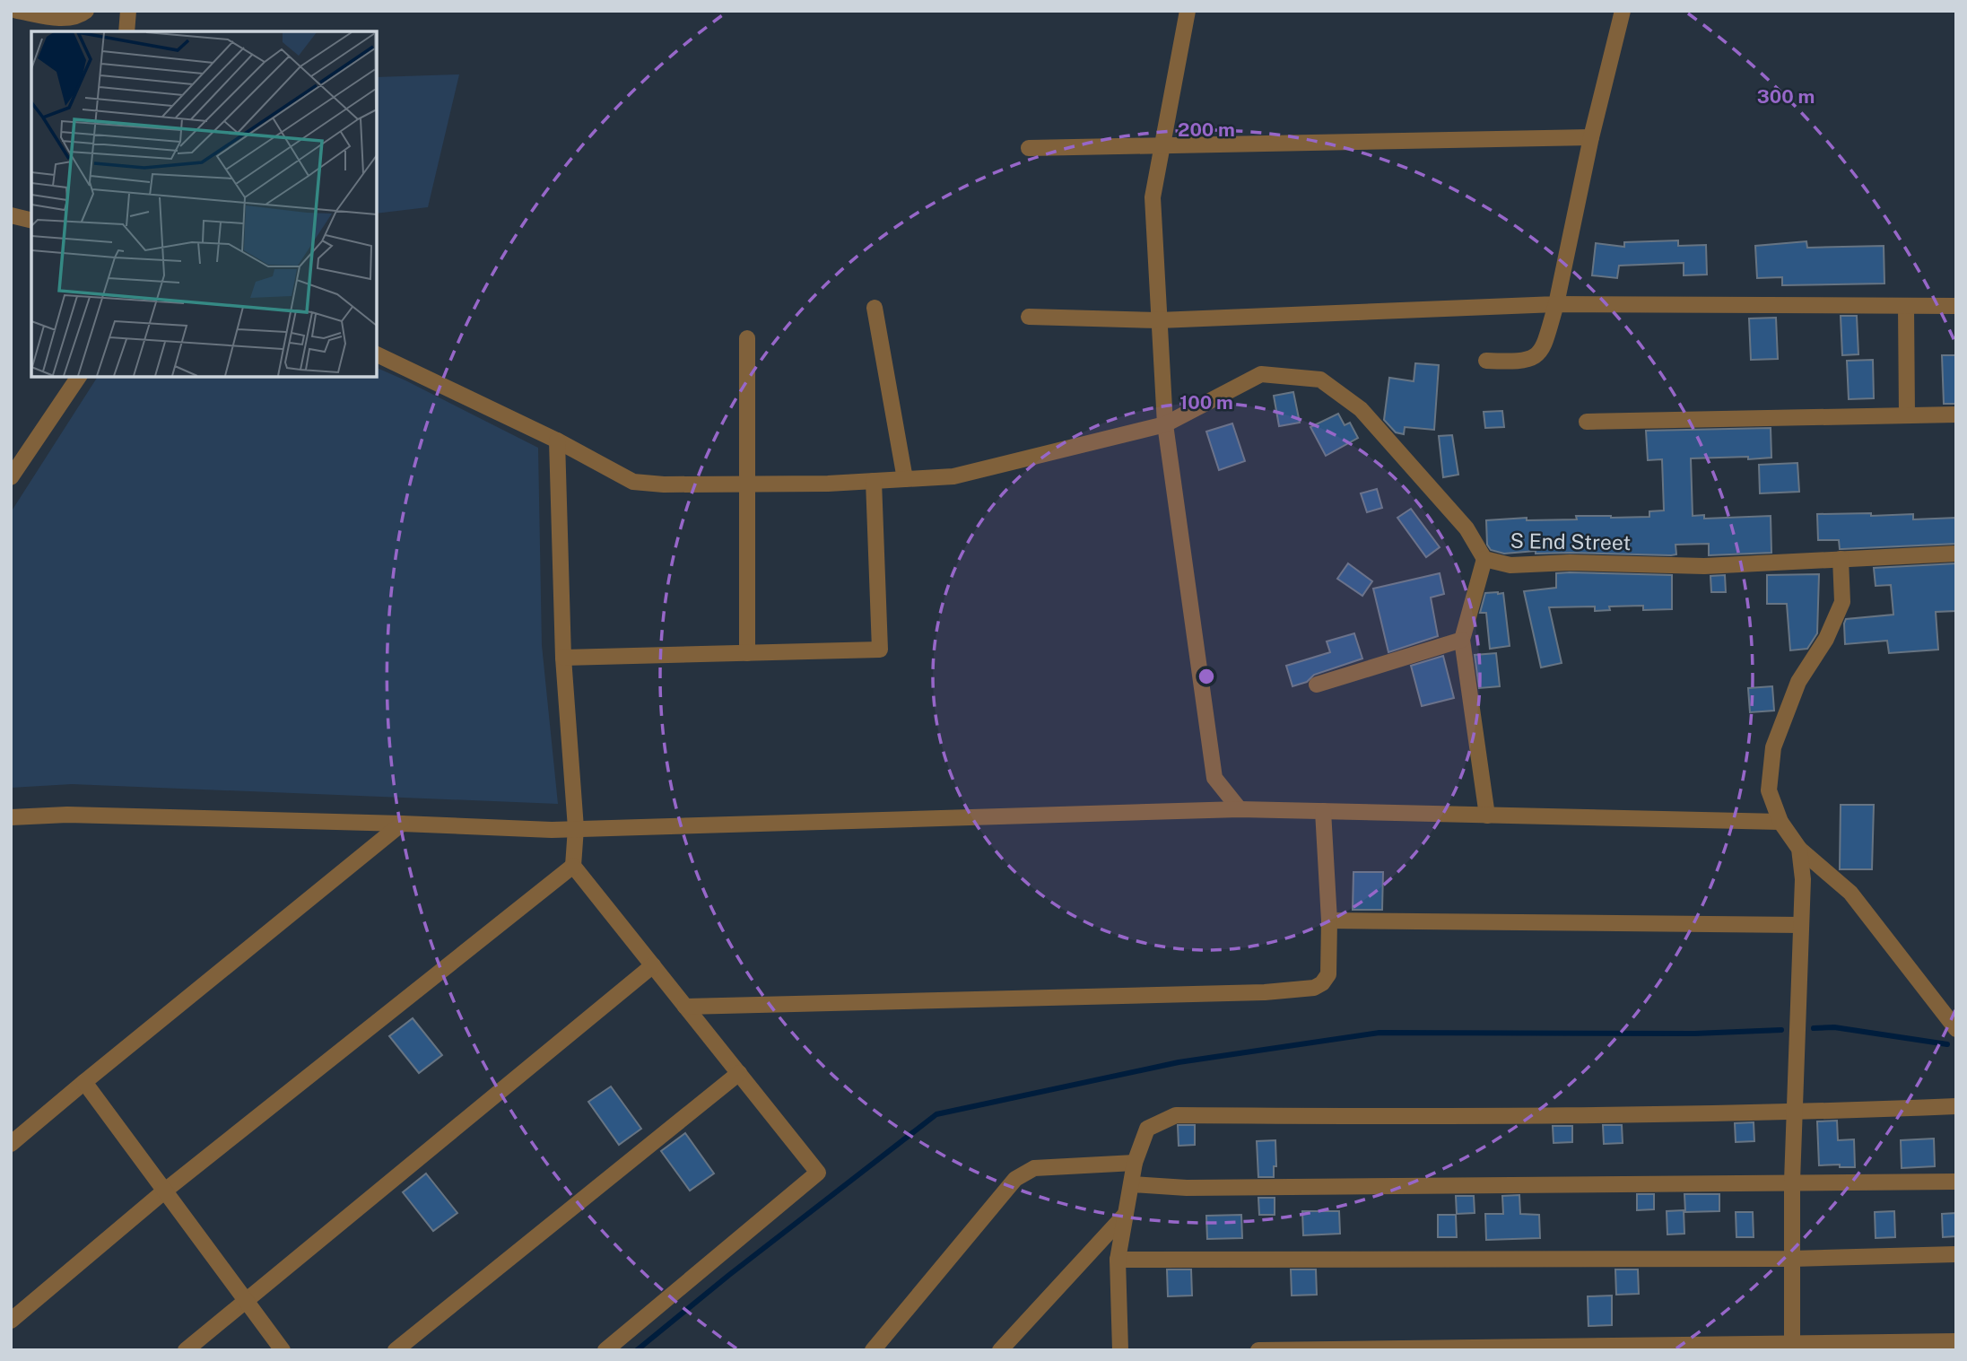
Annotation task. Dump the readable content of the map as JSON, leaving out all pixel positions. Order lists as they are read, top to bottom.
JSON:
{
  "streets": {
    "street": ["S End Street"]
  },
  "rings": ["300 m", "200 m", "100 m"]
}
